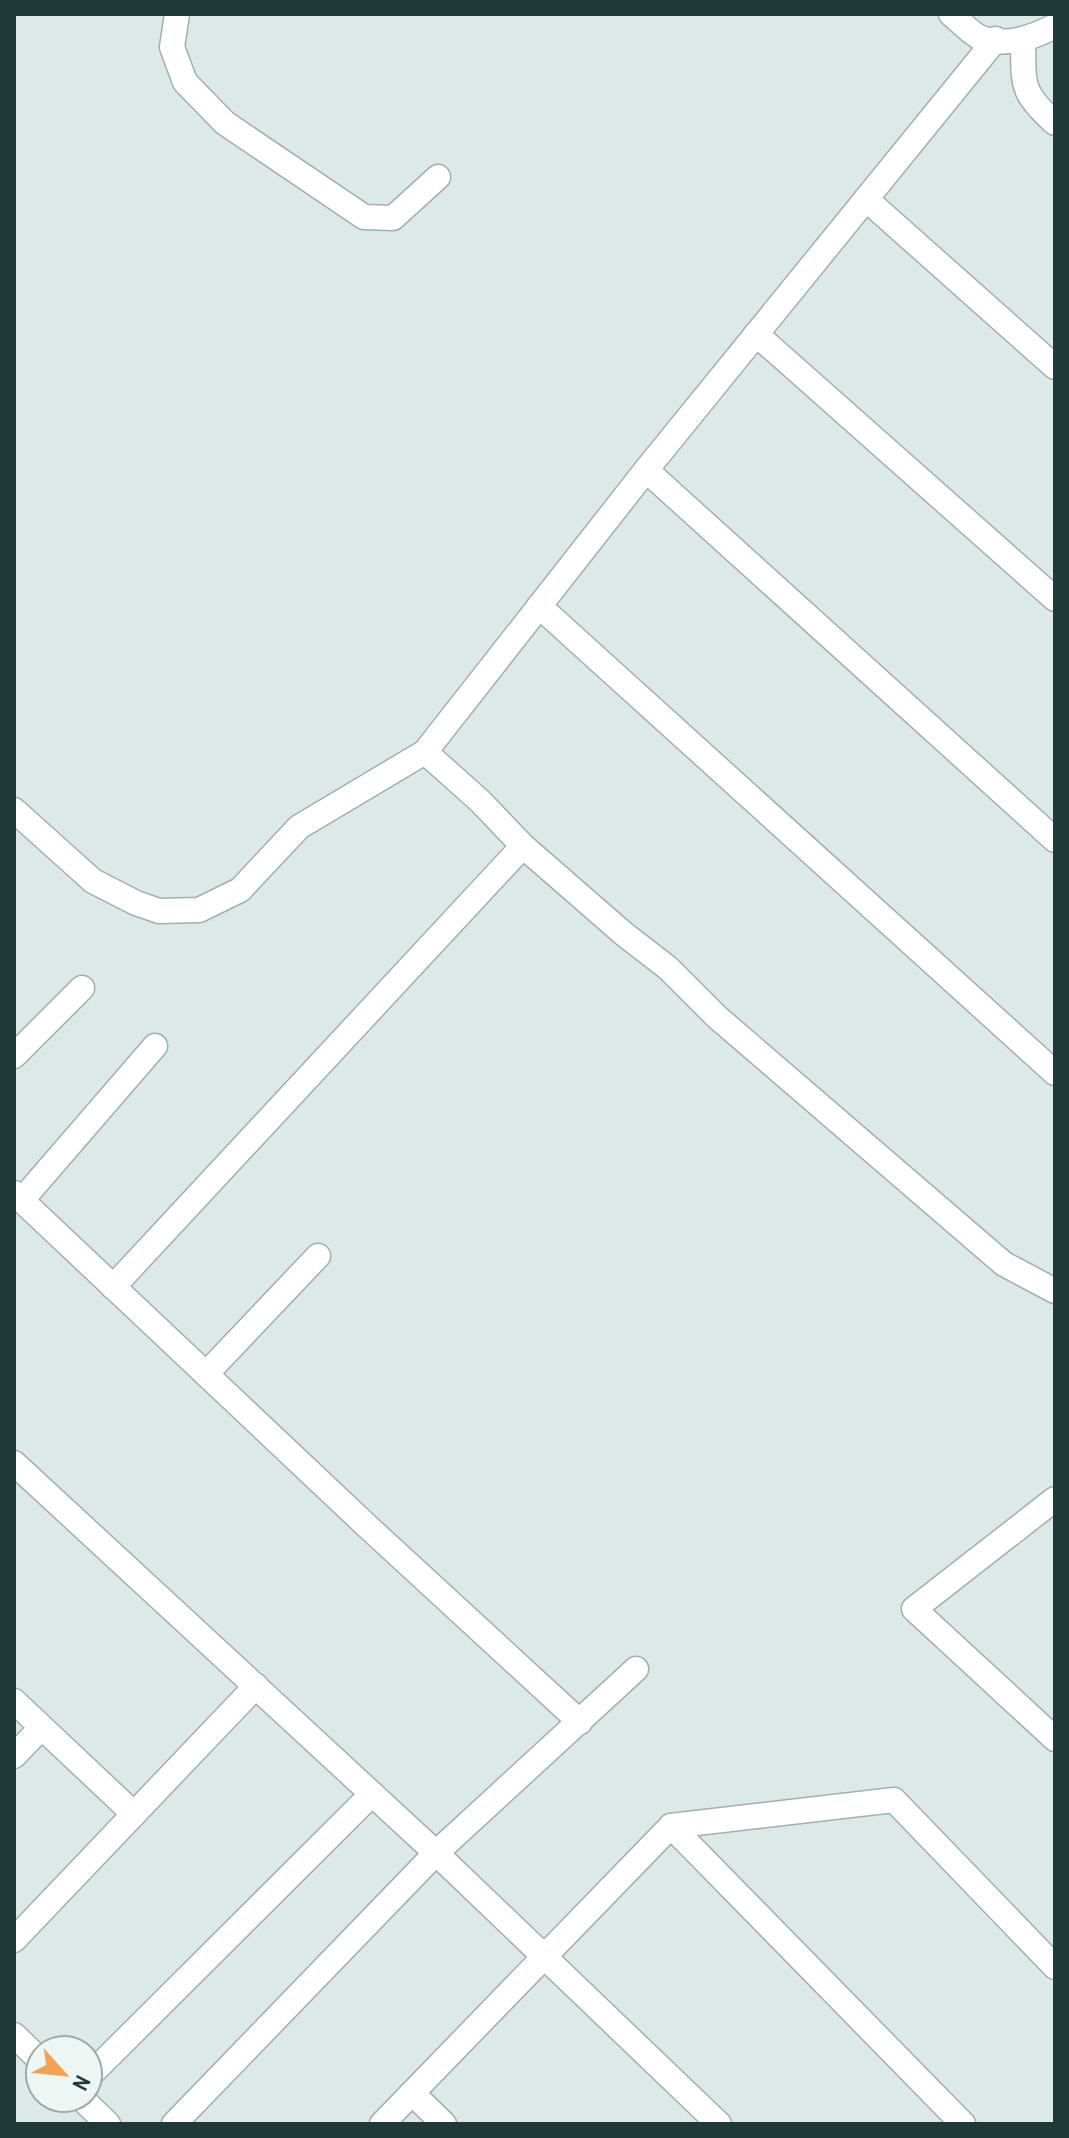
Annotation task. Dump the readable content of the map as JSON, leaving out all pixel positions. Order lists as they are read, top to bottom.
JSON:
{
  "north": "bottom right"
}
